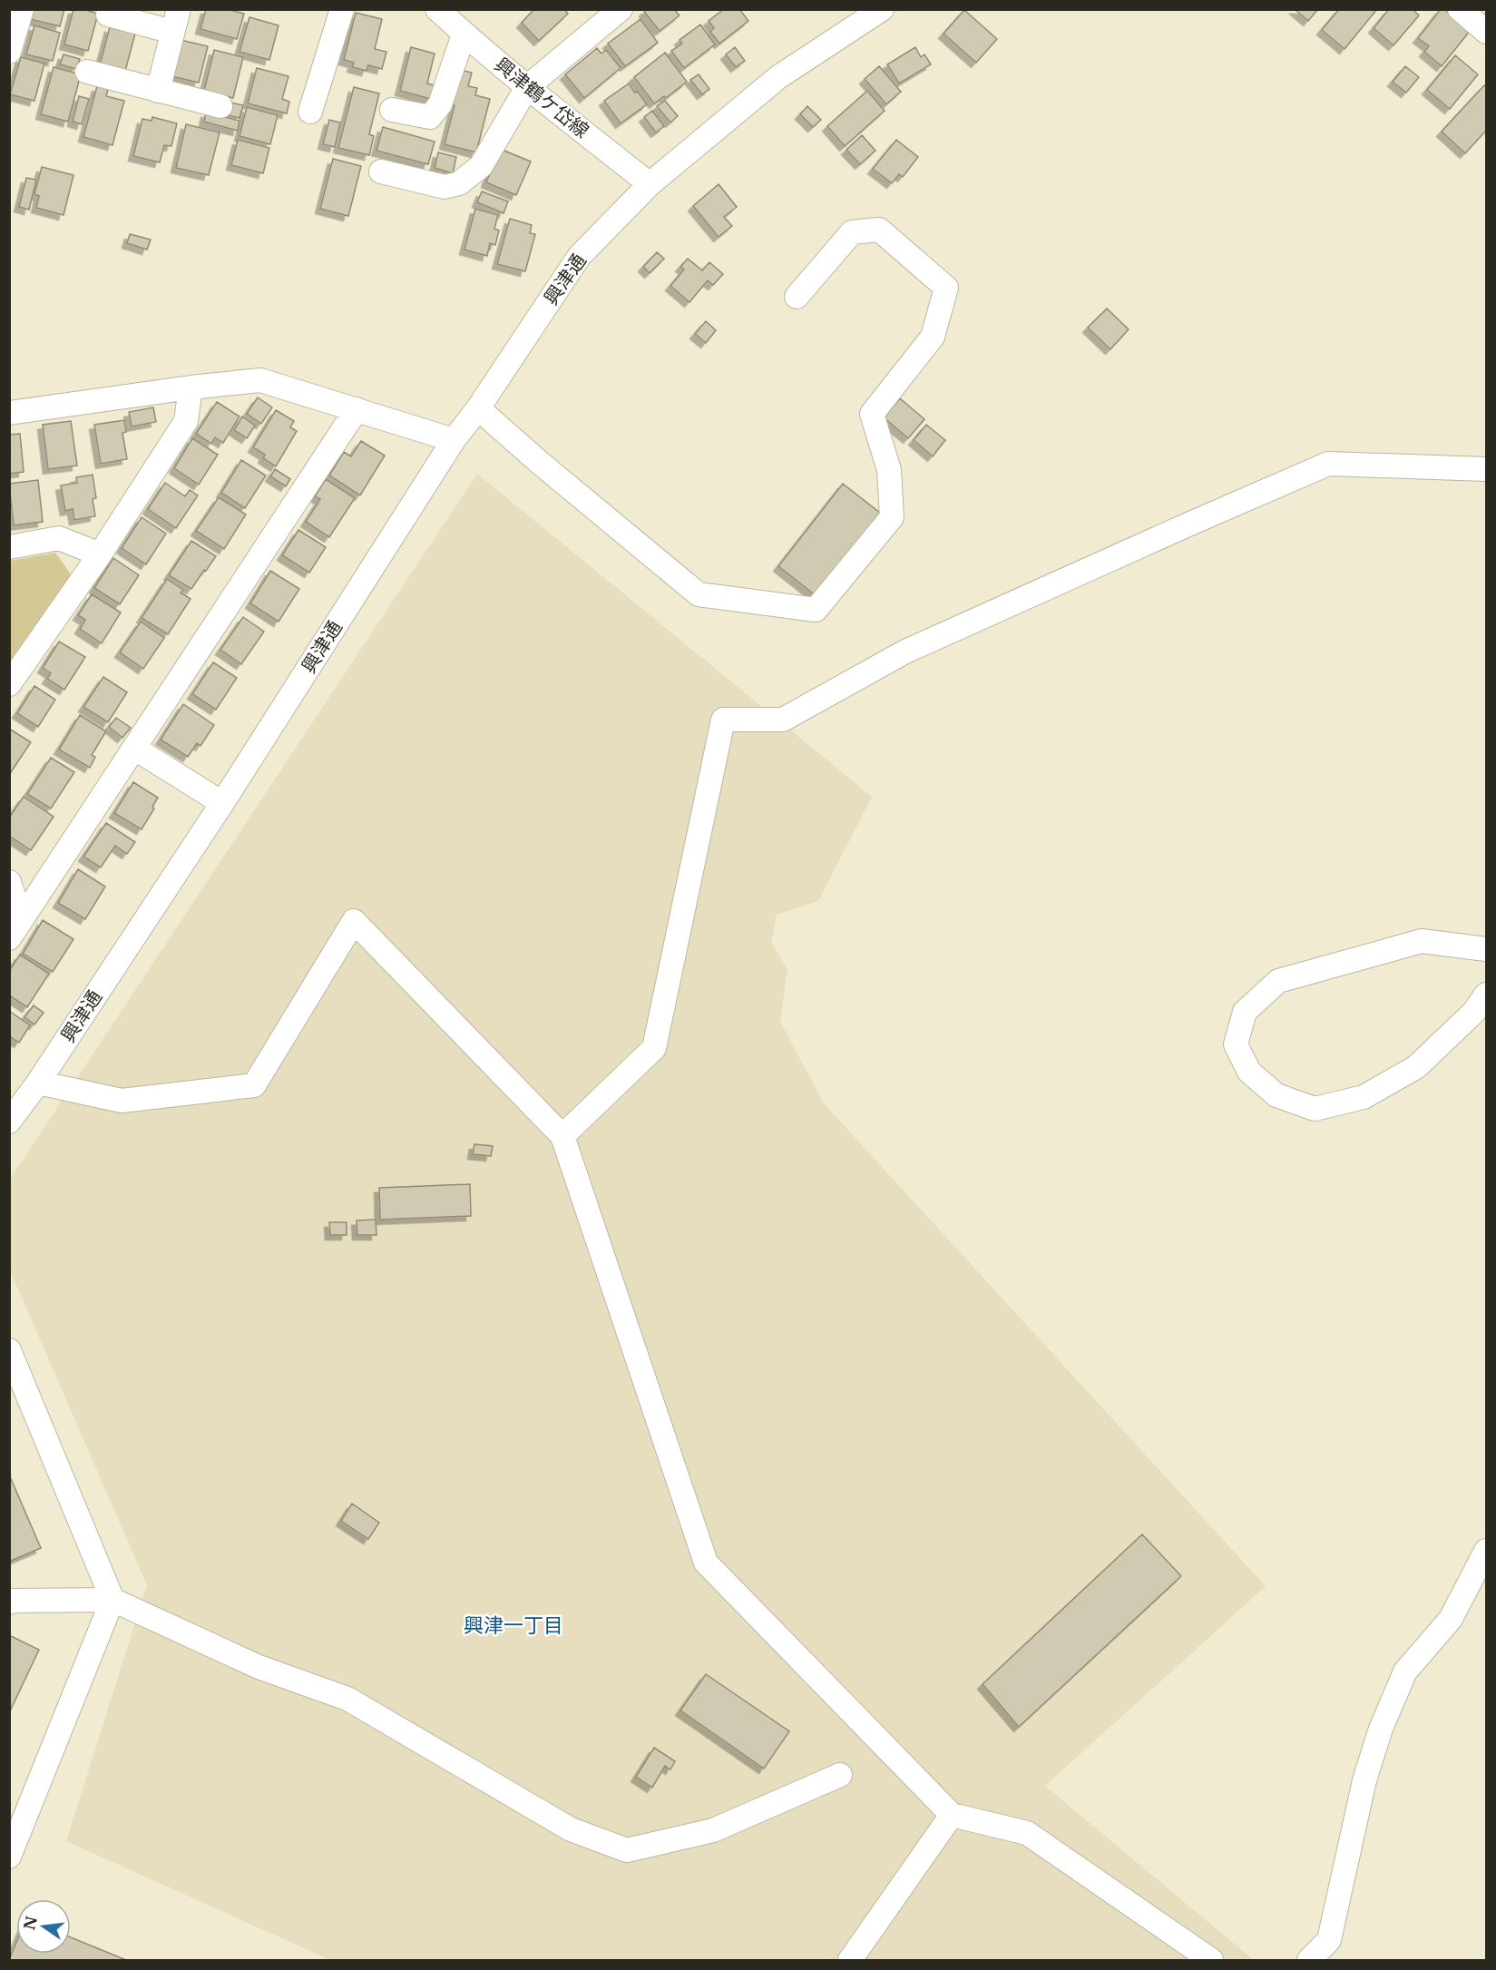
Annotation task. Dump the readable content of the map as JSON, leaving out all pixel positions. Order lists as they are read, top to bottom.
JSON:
{
  "streets": {
    "street": ["興津鶴ケ岱線", "興津通"]
  },
  "crossings": [
    ["興津鶴ケ岱線", "興津通"]
  ],
  "districts": ["興津一丁目"],
  "north": "left"
}
